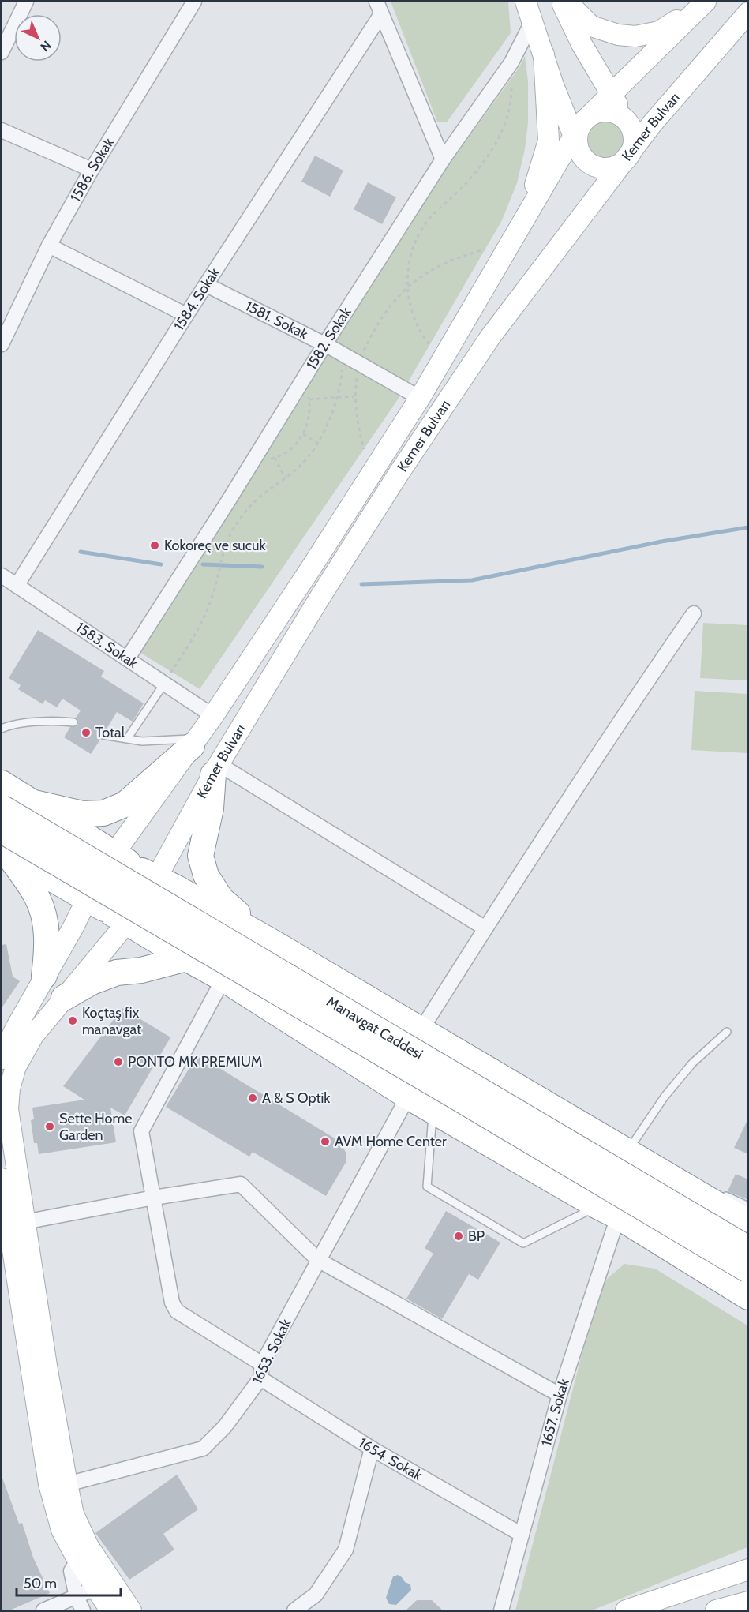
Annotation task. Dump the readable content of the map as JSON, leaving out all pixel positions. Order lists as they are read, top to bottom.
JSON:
{
  "streets": {
    "highway": ["Manavgat Caddesi"],
    "main road": ["Kemer Bulvarı"],
    "street": [
      "1586. Sokak",
      "1584. Sokak",
      "1581. Sokak",
      "1582. Sokak",
      "1583. Sokak",
      "1653. Sokak",
      "1657. Sokak",
      "1654. Sokak"
    ]
  },
  "crossings": [
    ["Kemer Bulvarı", "1581. Sokak"],
    ["Kemer Bulvarı", "1583. Sokak"],
    ["1584. Sokak", "1581. Sokak"],
    ["1584. Sokak", "1582. Sokak"],
    ["1584. Sokak", "1583. Sokak"],
    ["1581. Sokak", "1582. Sokak"],
    ["1582. Sokak", "1583. Sokak"],
    ["1653. Sokak", "1654. Sokak"],
    ["1657. Sokak", "1654. Sokak"]
  ],
  "places": [
    "Kokoreç ve sucuk",
    "Total",
    "Koçtaş fix manavgat",
    "PONTO MK PREMIUM",
    "A & S Optik",
    "Sette Home Garden",
    "AVM Home Center",
    "BP"
  ],
  "scale_bar": "50 m",
  "north": "bottom right"
}
